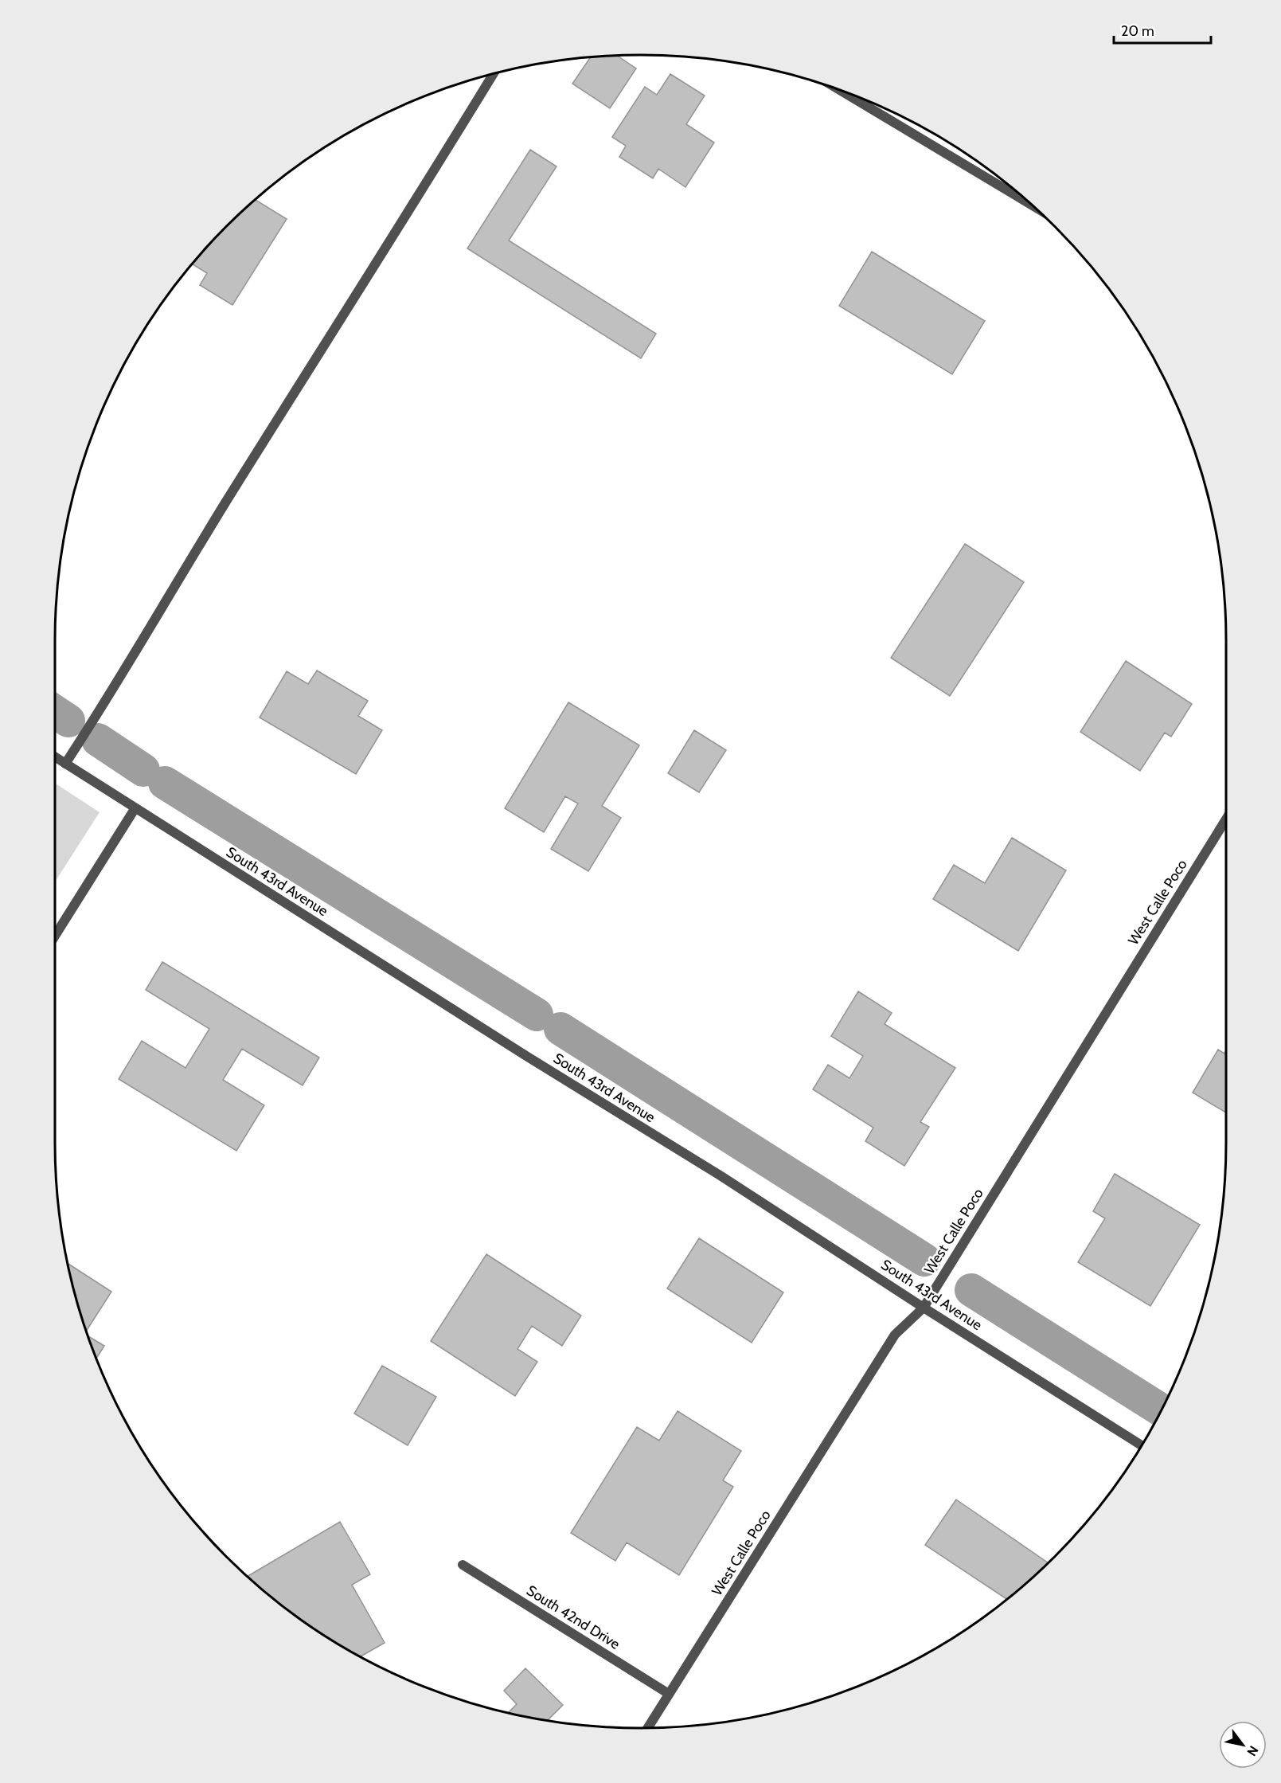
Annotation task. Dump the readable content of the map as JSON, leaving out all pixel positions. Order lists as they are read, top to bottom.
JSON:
{
  "streets": {
    "street": ["South 43rd Avenue", "West Calle Poco", "South 42nd Drive"]
  },
  "crossings": [
    ["South 43rd Avenue", "West Calle Poco"],
    ["West Calle Poco", "South 42nd Drive"]
  ],
  "scale_bar": "20 m",
  "north": "bottom right"
}
